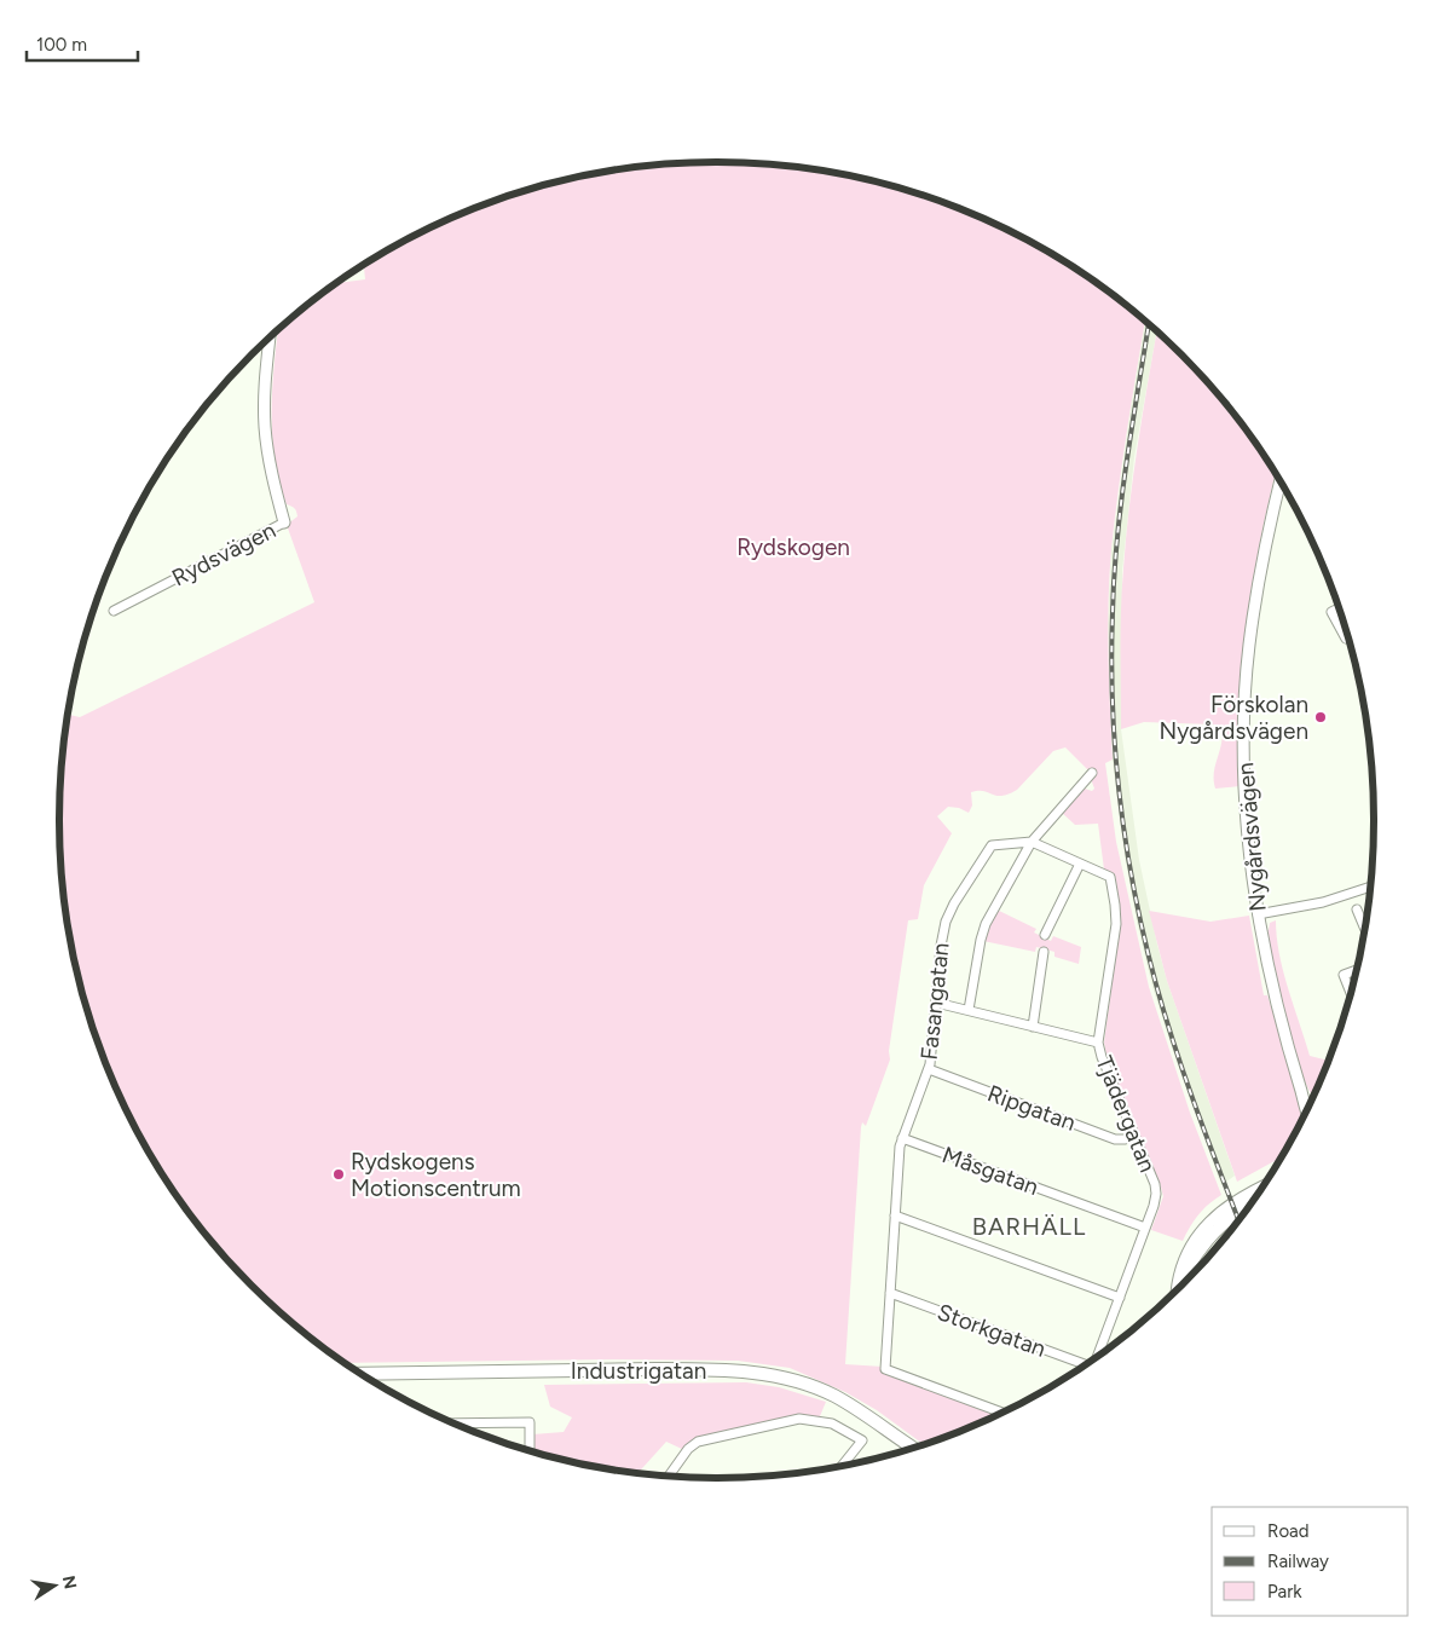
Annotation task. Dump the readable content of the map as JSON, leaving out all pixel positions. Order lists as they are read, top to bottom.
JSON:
{
  "streets": {
    "main road": ["Industrigatan"],
    "street": [
      "Rydsvägen",
      "Nygårdsvägen",
      "Fasangatan",
      "Ripgatan",
      "Tjädergatan",
      "Måsgatan",
      "Storkgatan"
    ]
  },
  "crossings": [
    ["Fasangatan", "Ripgatan"],
    ["Fasangatan", "Tjädergatan"],
    ["Fasangatan", "Måsgatan"],
    ["Fasangatan", "Storkgatan"],
    ["Ripgatan", "Tjädergatan"],
    ["Tjädergatan", "Måsgatan"]
  ],
  "districts": ["BARHÄLL"],
  "parks": ["Rydskogen"],
  "places": ["Förskolan Nygårdsvägen", "Rydskogens Motionscentrum"],
  "legend": ["Road", "Railway", "Park"],
  "scale_bar": "100 m",
  "north": "right"
}
